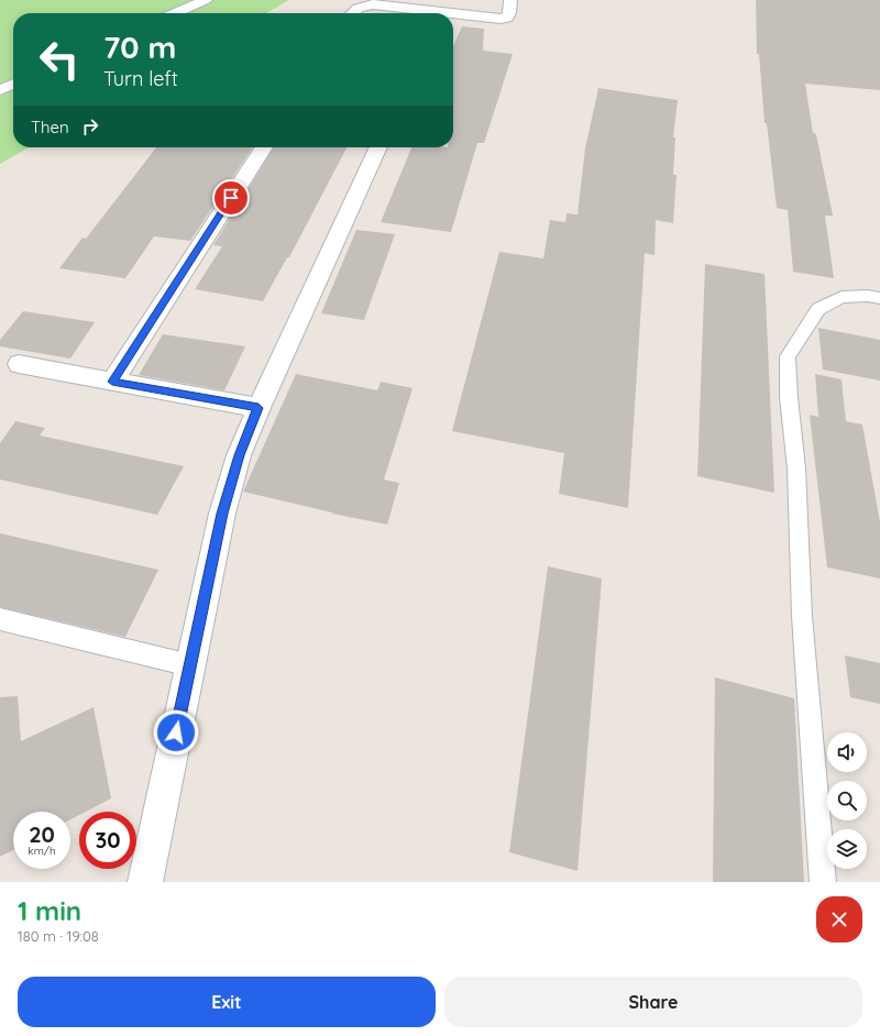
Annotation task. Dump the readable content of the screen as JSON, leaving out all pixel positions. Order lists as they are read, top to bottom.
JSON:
{
  "page": {
    "turn": ["70 m", "Turn left"],
    "then": "Then",
    "speed": "20 km/h",
    "limit": "30",
    "heading": ["1 min", "180 m · 19:08"],
    "buttons": ["Exit", "Share"]
  }
}
